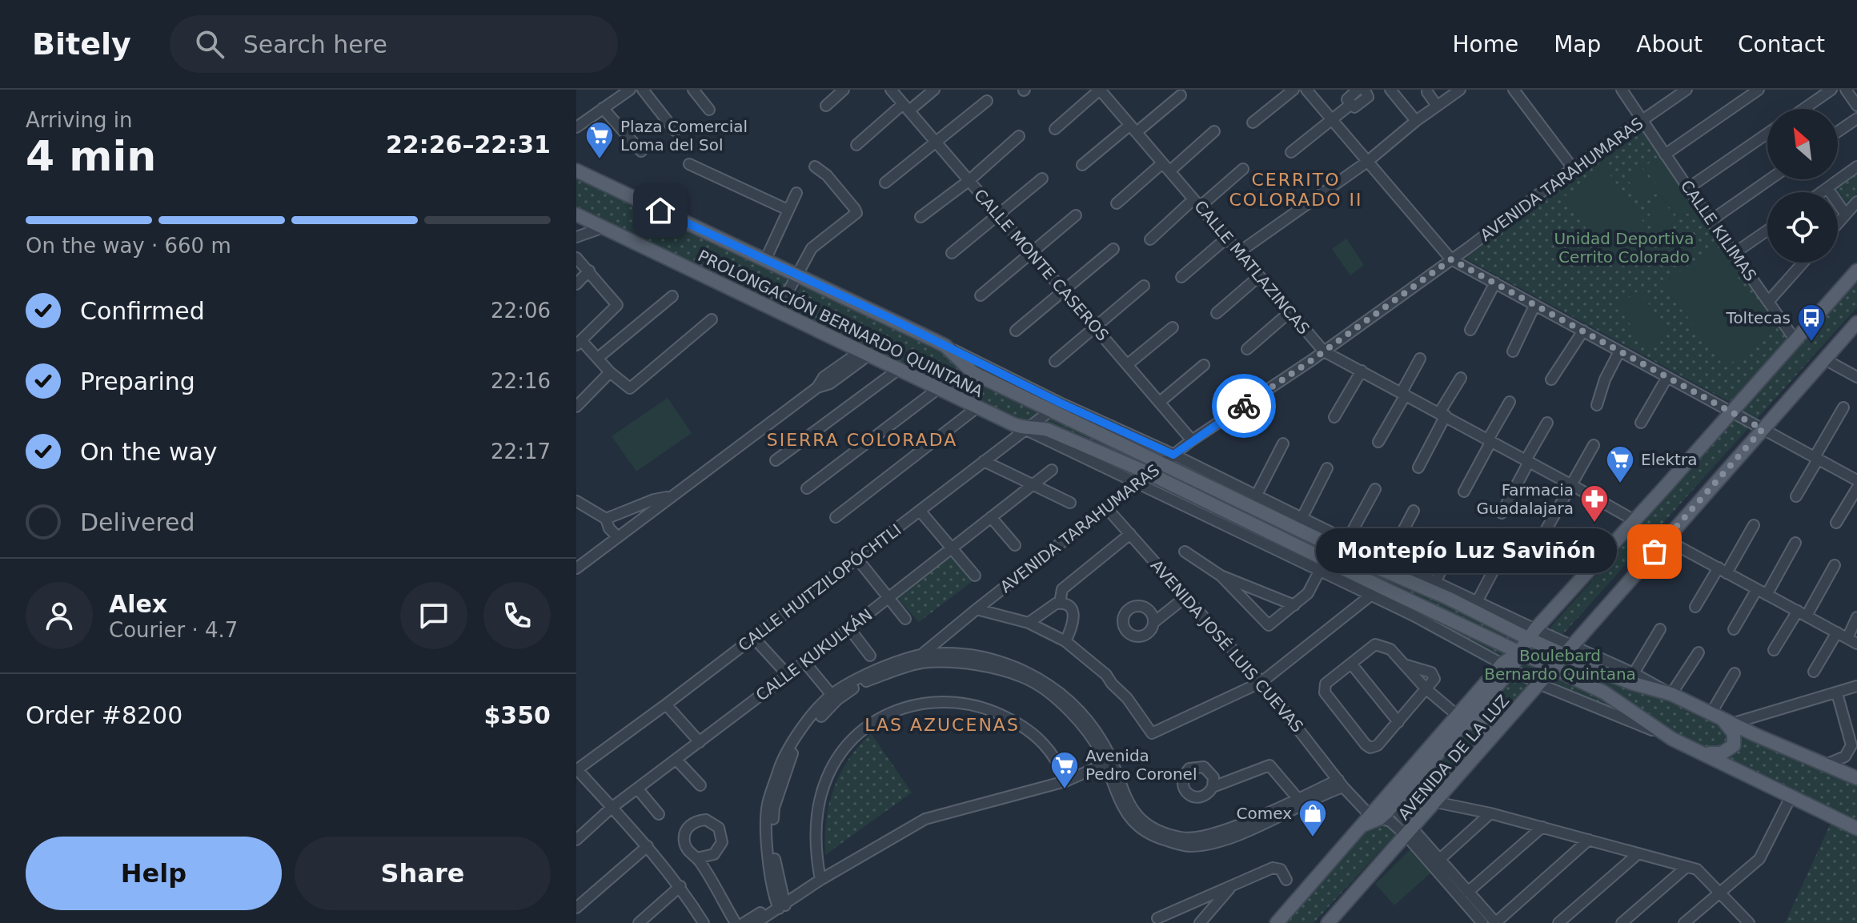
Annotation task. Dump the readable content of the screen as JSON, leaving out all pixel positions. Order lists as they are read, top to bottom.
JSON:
{
  "streets": {
    "main road": ["PROLONGACIÓN BERNARDO QUINTANA", "AVENIDA DE LA LUZ"],
    "street": [
      "AVENIDA TARAHUMARAS",
      "CALLE KILIMAS",
      "CALLE MONTE CASEROS",
      "CALLE MATLAZINCAS",
      "CALLE HUITZILOPÓCHTLI",
      "AVENIDA JOSÉ LUIS CUEVAS",
      "CALLE KUKULKÁN"
    ]
  },
  "crossings": [
    ["AVENIDA TARAHUMARAS", "CALLE KILIMAS"],
    ["AVENIDA TARAHUMARAS", "CALLE MONTE CASEROS"],
    ["AVENIDA TARAHUMARAS", "CALLE MATLAZINCAS"],
    ["AVENIDA TARAHUMARAS", "PROLONGACIÓN BERNARDO QUINTANA"],
    ["AVENIDA TARAHUMARAS", "AVENIDA JOSÉ LUIS CUEVAS"],
    ["CALLE KILIMAS", "AVENIDA DE LA LUZ"],
    ["CALLE MATLAZINCAS", "AVENIDA DE LA LUZ"],
    ["PROLONGACIÓN BERNARDO QUINTANA", "CALLE HUITZILOPÓCHTLI"],
    ["PROLONGACIÓN BERNARDO QUINTANA", "AVENIDA DE LA LUZ"],
    ["AVENIDA JOSÉ LUIS CUEVAS", "AVENIDA DE LA LUZ"]
  ],
  "districts": ["CERRITO COLORADO II", "SIERRA COLORADA", "LAS AZUCENAS"],
  "parks": ["Unidad Deportiva Cerrito Colorado", "Boulebard Bernardo Quintana"],
  "places": {
    "supermarket": ["Plaza Comercial Loma del Sol", "Elektra", "Avenida Pedro Coronel"],
    "bus stop": ["Toltecas"],
    "pharmacy": ["Farmacia Guadalajara"],
    "other": ["Montepío Luz Saviñón"],
    "shop": ["Comex"]
  },
  "north": "top left",
  "page": {
    "header": "Bitely",
    "search": "Search here",
    "nav": [
      "Home",
      "Map",
      "About",
      "Contact"
    ],
    "heading": ["4 min", "Arriving in", "22:26–22:31"],
    "panel": [
      "Alex",
      "Courier · 4.7",
      "Order #8200",
      "$350"
    ],
    "bar": "On the way · 660 m",
    "list": [
      ["Confirmed", "22:06"],
      ["Preparing", "22:16"],
      ["On the way", "22:17"],
      "Delivered"
    ],
    "bubble": "Montepío Luz Saviñón",
    "buttons": ["Help", "Share"]
  }
}
